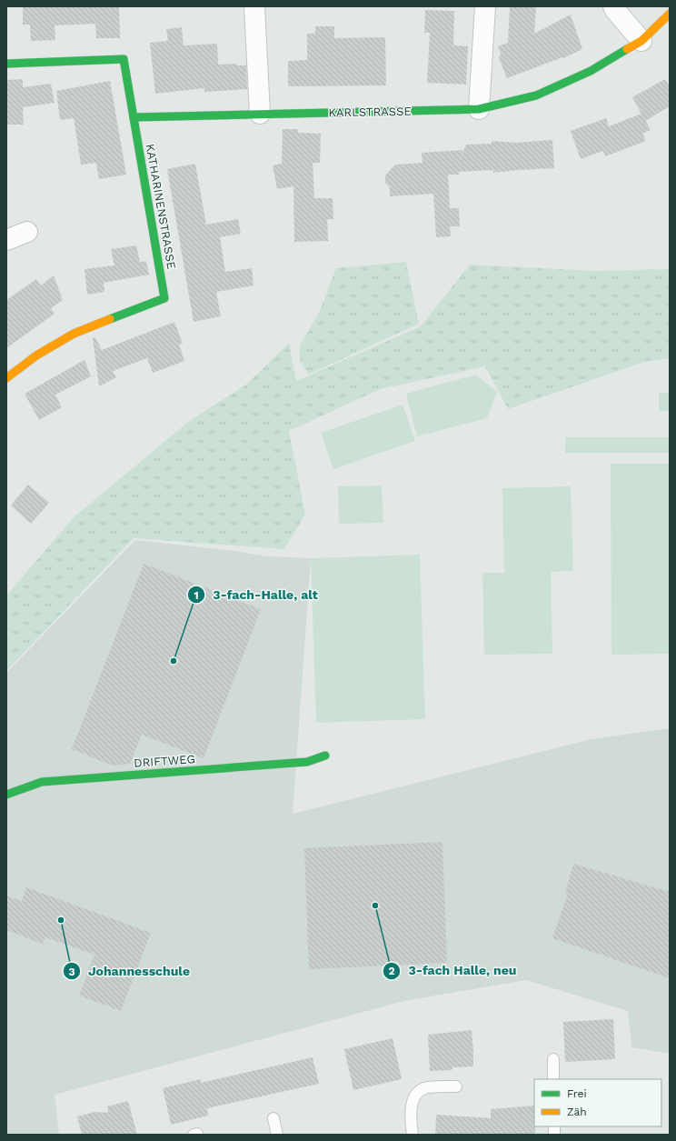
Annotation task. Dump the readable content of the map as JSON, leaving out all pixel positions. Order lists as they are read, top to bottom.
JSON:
{
  "streets": {
    "street": ["KARLSTRASSE", "KATHARINENSTRASSE", "DRIFTWEG"]
  },
  "crossings": [
    ["KARLSTRASSE", "KATHARINENSTRASSE"]
  ],
  "places": ["3-fach-Halle, alt", "3-fach Halle, neu", "Johannesschule"],
  "legend": ["Frei", "Zäh"]
}
